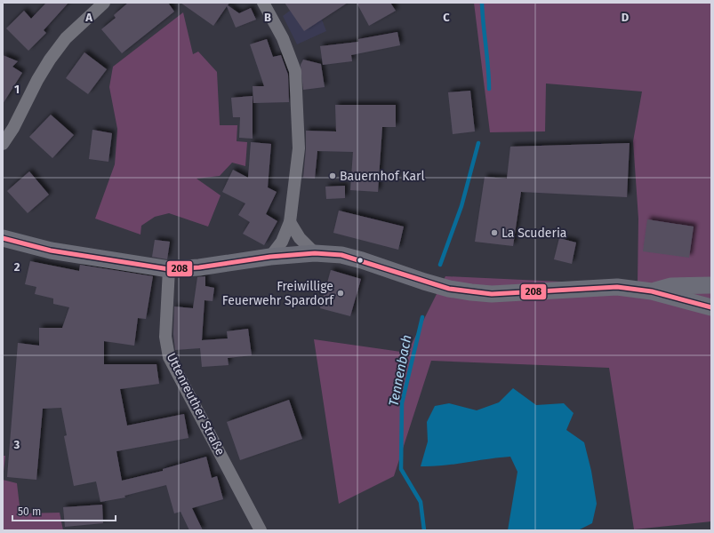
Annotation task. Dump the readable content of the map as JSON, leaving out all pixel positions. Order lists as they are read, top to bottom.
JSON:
{
  "streets": {
    "street": ["Uttenreuther Straße"]
  },
  "water": ["Tennenbach"],
  "places": ["Bauernhof Karl", "La Scuderia", "Freiwillige Feuerwehr Spardorf"],
  "lines": ["transit line 208"],
  "scale_bar": "50 m",
  "grid": {
    "columns": [
      "A",
      "B",
      "C",
      "D"
    ],
    "rows": ["1", "2", "3"]
  }
}
